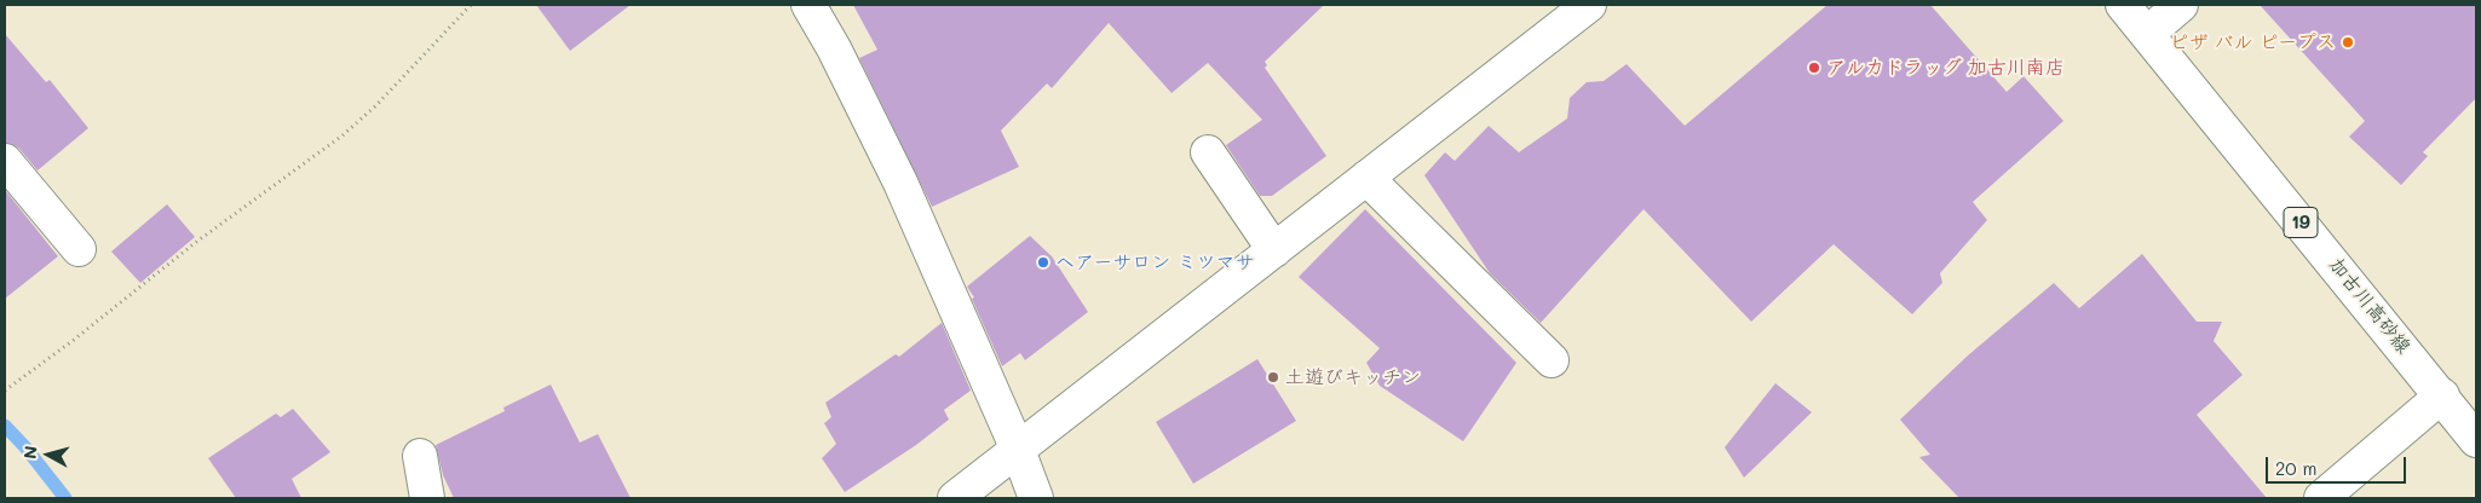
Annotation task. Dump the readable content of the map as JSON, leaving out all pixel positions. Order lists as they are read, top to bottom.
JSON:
{
  "streets": {
    "street": ["19", "加古川高砂線"]
  },
  "places": [
    "ピザ バル ピープス",
    "アルカドラッグ 加古川南店",
    "ヘアーサロン ミツマサ",
    "土遊びキッチン"
  ],
  "scale_bar": "20 m",
  "north": "left"
}
